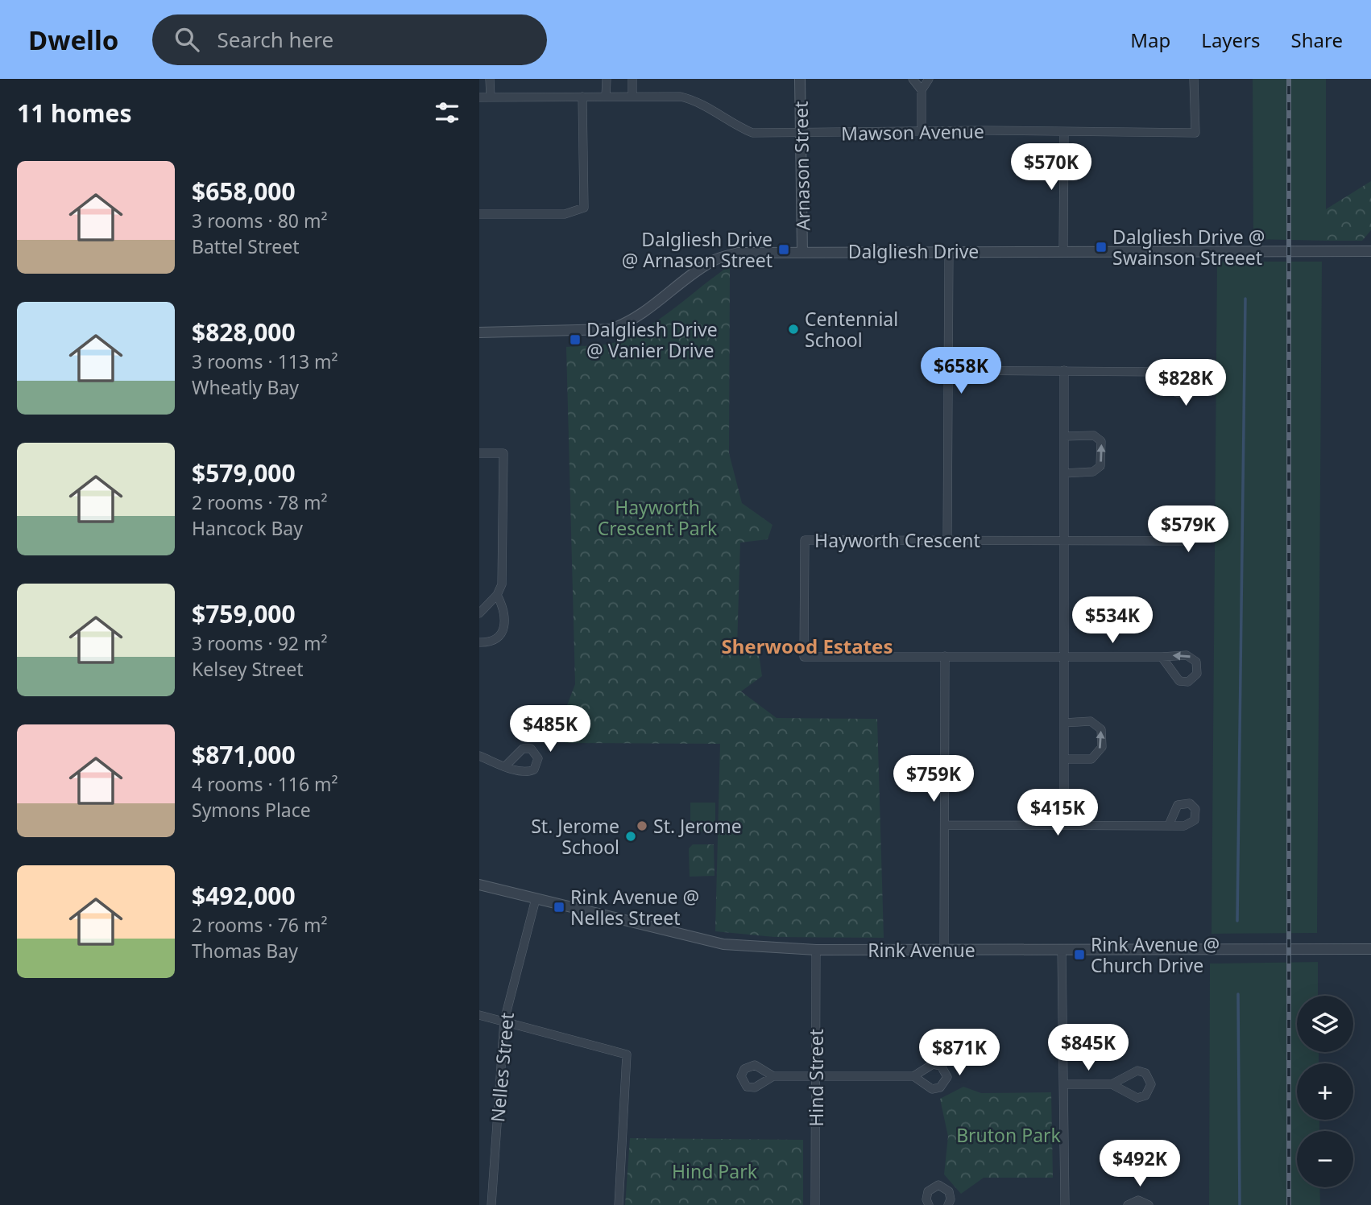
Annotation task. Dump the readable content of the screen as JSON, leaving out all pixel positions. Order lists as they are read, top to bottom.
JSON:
{
  "streets": {
    "street": [
      "Mawson Avenue",
      "Arnason Street",
      "Dalgliesh Drive",
      "Hayworth Crescent",
      "Rink Avenue",
      "Nelles Street",
      "Hind Street"
    ]
  },
  "crossings": [
    ["Mawson Avenue", "Arnason Street"],
    ["Arnason Street", "Dalgliesh Drive"],
    ["Rink Avenue", "Nelles Street"],
    ["Rink Avenue", "Hind Street"]
  ],
  "districts": ["Sherwood Estates"],
  "parks": ["Hayworth Crescent Park", "Bruton Park", "Hind Park"],
  "places": {
    "transit": [
      "Dalgliesh Drive @ Swainson Streeet",
      "Dalgliesh Drive @ Arnason Street",
      "Dalgliesh Drive @ Vanier Drive",
      "Rink Avenue @ Nelles Street",
      "Rink Avenue @ Church Drive"
    ],
    "other": ["Centennial School", "St. Jerome", "St. Jerome School"]
  },
  "page": {
    "header": "Dwello",
    "search": "Search here",
    "nav": ["Map", "Layers", "Share"],
    "heading": "11 homes",
    "price": [
      "$570K",
      "$658K",
      "$828K",
      "$579K",
      "$534K",
      "$485K",
      "$759K",
      "$415K",
      "$845K",
      "$871K",
      "$492K"
    ],
    "list": [
      {
        "name": "$658,000",
        "note": "3 rooms · 80 m² · Battel Street"
      },
      {
        "name": "$828,000",
        "note": "3 rooms · 113 m² · Wheatly Bay"
      },
      {
        "name": "$579,000",
        "note": "2 rooms · 78 m² · Hancock Bay"
      },
      {
        "name": "$759,000",
        "note": "3 rooms · 92 m² · Kelsey Street"
      },
      {
        "name": "$871,000",
        "note": "4 rooms · 116 m² · Symons Place"
      },
      {
        "name": "$492,000",
        "note": "2 rooms · 76 m² · Thomas Bay"
      }
    ],
    "map_buttons": ["+", "−"]
  }
}
